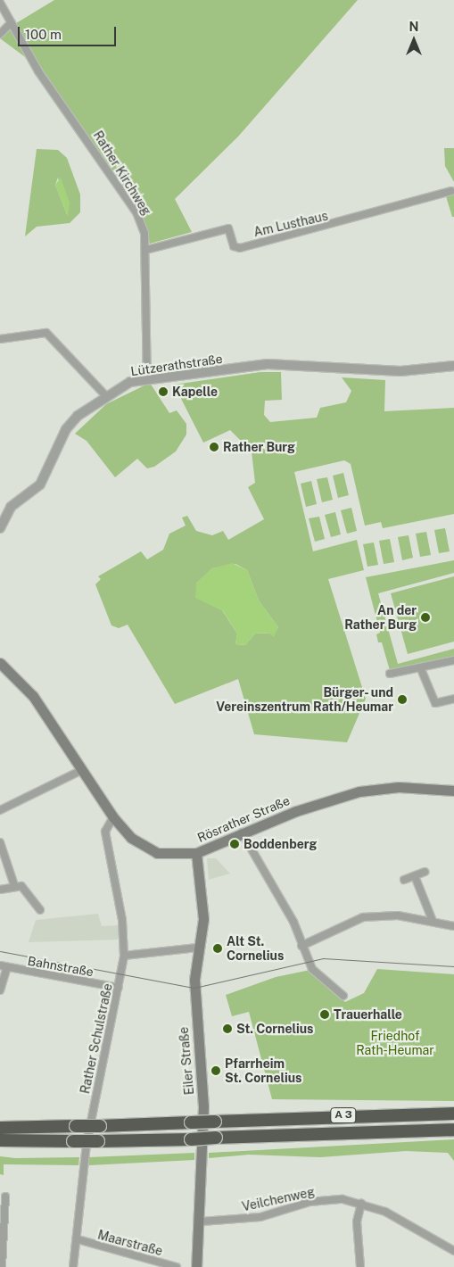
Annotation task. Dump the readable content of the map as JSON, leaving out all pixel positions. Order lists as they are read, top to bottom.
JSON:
{
  "streets": {
    "highway": ["A 3"],
    "main road": ["Rösrather Straße", "Eiler Straße"],
    "street": [
      "Rather Kirchweg",
      "Am Lusthaus",
      "Lützerathstraße",
      "Bahnstraße",
      "Rather Schulstraße",
      "Veilchenweg",
      "Maarstraße"
    ]
  },
  "crossings": [
    ["Rather Kirchweg", "Am Lusthaus"],
    ["Rather Kirchweg", "Lützerathstraße"],
    ["Rösrather Straße", "Rather Schulstraße"],
    ["Rösrather Straße", "Eiler Straße"],
    ["Bahnstraße", "Rather Schulstraße"],
    ["Rather Schulstraße", "Maarstraße"],
    ["Eiler Straße", "Veilchenweg"]
  ],
  "parks": ["Friedhof Rath-Heumar"],
  "places": [
    "Kapelle",
    "Rather Burg",
    "An der Rather Burg",
    "Bürger- und Vereinszentrum Rath/Heumar",
    "Boddenberg",
    "Alt St. Cornelius",
    "Trauerhalle",
    "St. Cornelius",
    "Pfarrheim St. Cornelius"
  ],
  "scale_bar": "100 m",
  "north": "top"
}
